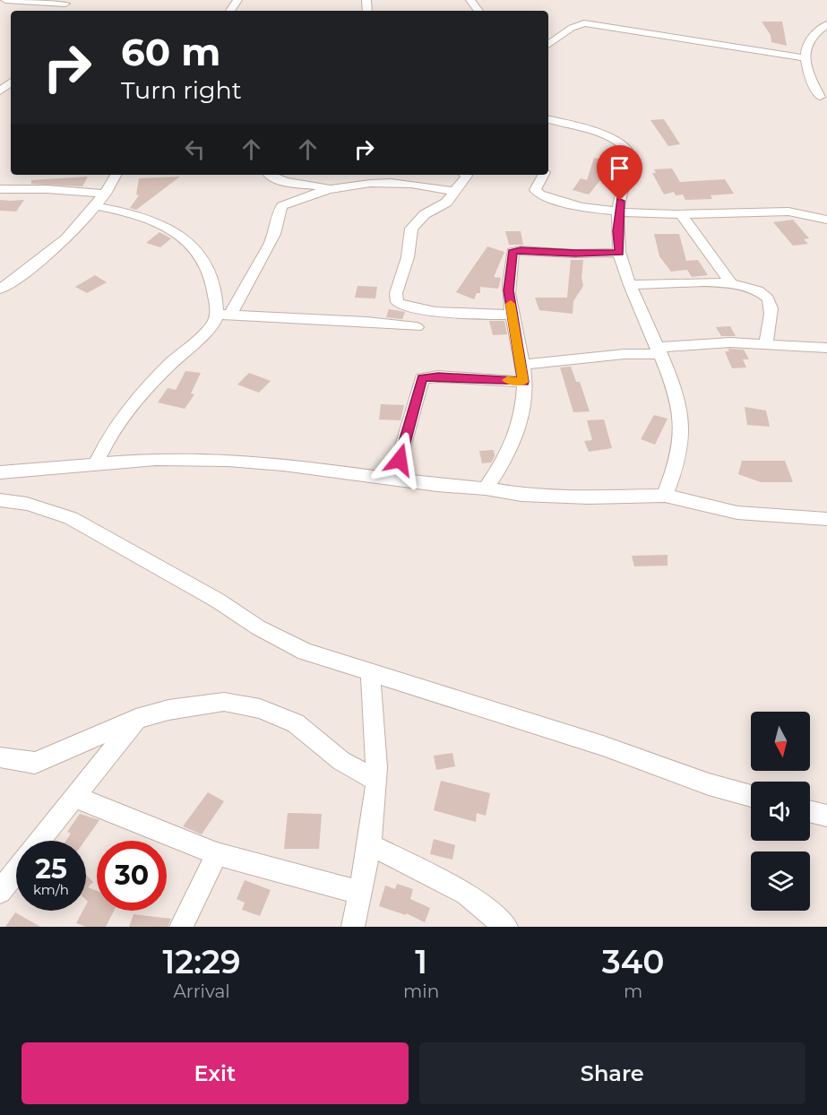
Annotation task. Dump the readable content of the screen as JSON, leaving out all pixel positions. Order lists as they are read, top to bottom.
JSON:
{
  "north": "bottom",
  "page": {
    "turn": ["60 m", "Turn right"],
    "speed": "25 km/h",
    "limit": "30",
    "eta": [
      "12:29",
      "Arrival",
      "1",
      "min",
      "340",
      "m"
    ],
    "buttons": ["Exit", "Share"]
  }
}
